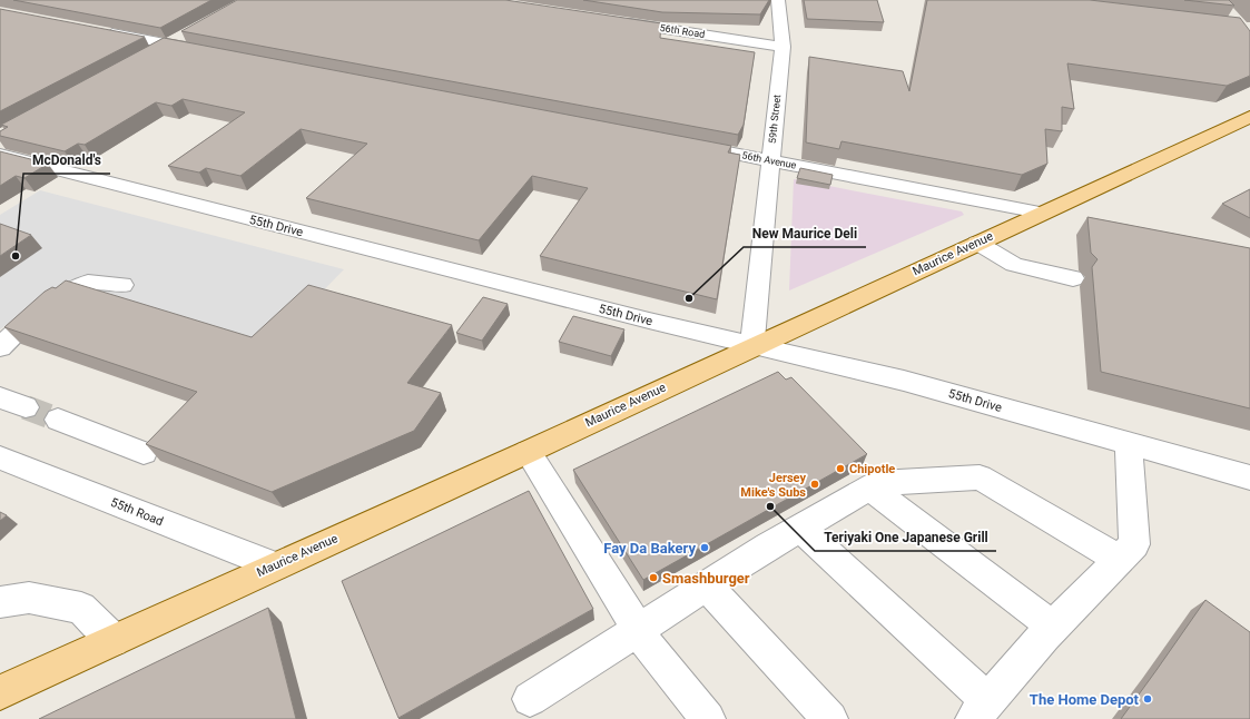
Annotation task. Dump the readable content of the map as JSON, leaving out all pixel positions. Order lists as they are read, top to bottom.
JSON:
{
  "streets": {
    "main road": ["Maurice Avenue"],
    "street": [
      "56th Road",
      "59th Street",
      "56th Avenue",
      "55th Drive",
      "55th Road"
    ]
  },
  "crossings": [
    ["56th Road", "59th Street"],
    ["59th Street", "56th Avenue"],
    ["59th Street", "55th Drive"],
    ["59th Street", "Maurice Avenue"],
    ["56th Avenue", "Maurice Avenue"],
    ["55th Drive", "Maurice Avenue"],
    ["Maurice Avenue", "55th Road"]
  ],
  "places": [
    "McDonald's",
    "New Maurice Deli",
    "Chipotle",
    "Jersey Mike's Subs",
    "Teriyaki One Japanese Grill",
    "Fay Da Bakery",
    "Smashburger",
    "The Home Depot"
  ]
}
